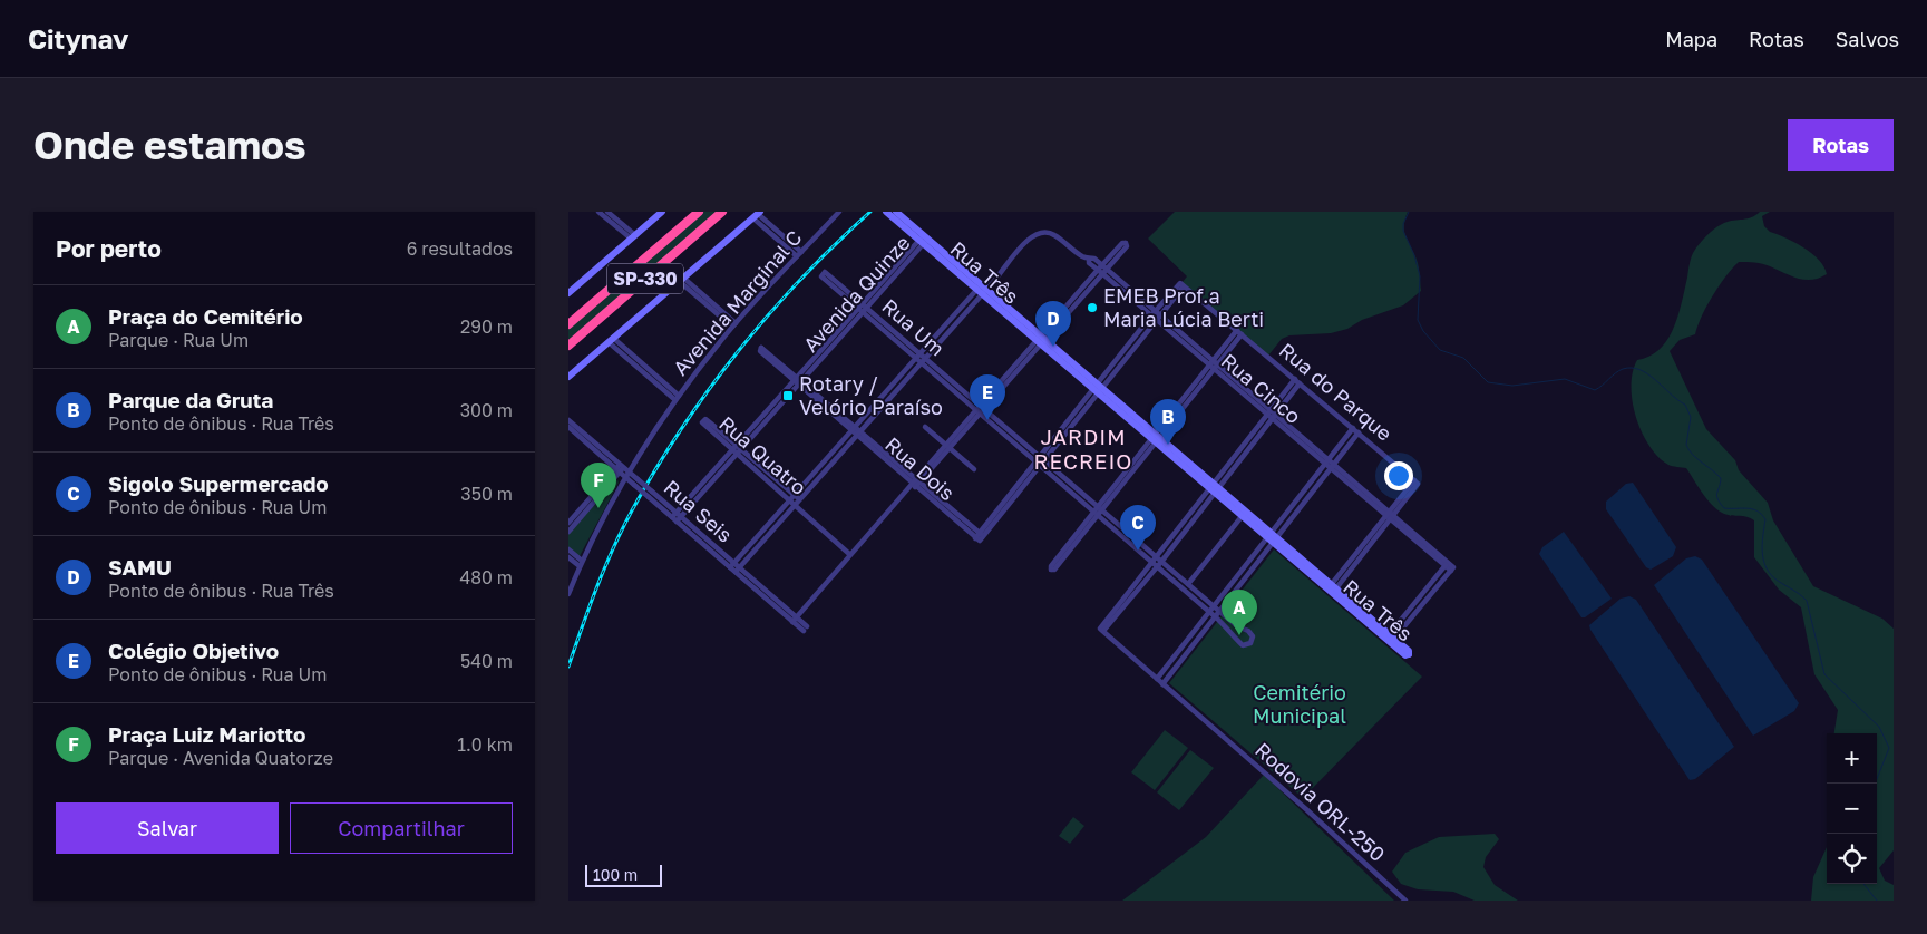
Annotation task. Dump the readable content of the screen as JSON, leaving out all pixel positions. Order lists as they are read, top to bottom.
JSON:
{
  "streets": {
    "highway": ["SP-330"],
    "street": [
      "Rua Três",
      "Avenida Quinze",
      "Avenida Marginal C",
      "Rua Um",
      "Rua Cinco",
      "Rua do Parque",
      "Rua Quatro",
      "Rua Dois",
      "Rua Seis",
      "Rodovia ORL-250"
    ]
  },
  "crossings": [
    ["Rua Três", "Avenida Quinze"],
    ["Rua Três", "Rua Cinco"],
    ["Avenida Quinze", "Rua Um"],
    ["Avenida Quinze", "Rua Quatro"],
    ["Avenida Quinze", "Rua Dois"],
    ["Avenida Quinze", "Rua Seis"],
    ["Avenida Marginal C", "Rua Seis"],
    ["Rua Um", "Rua Dois"],
    ["Rua Cinco", "Rua do Parque"]
  ],
  "districts": ["JARDIM RECREIO"],
  "parks": ["Cemitério Municipal"],
  "places": {
    "other": ["EMEB Prof.ª Maria Lúcia Berti"],
    "transit": ["Rotary / Velório Paraíso"]
  },
  "scale_bar": "100 m",
  "page": {
    "header": "Citynav",
    "nav": ["Mapa", "Rotas", "Salvos"],
    "buttons": [
      "Rotas",
      ["Salvar", "Compartilhar"]
    ],
    "title": "Onde estamos",
    "heading": ["Por perto", "6 resultados"],
    "list": [
      {
        "mark": "A",
        "name": "Praça do Cemitério",
        "note": "Parque · Rua Um",
        "value": "290 m"
      },
      {
        "mark": "B",
        "name": "Parque da Gruta",
        "note": "Ponto de ônibus · Rua Três",
        "value": "300 m"
      },
      {
        "mark": "C",
        "name": "Sigolo Supermercado",
        "note": "Ponto de ônibus · Rua Um",
        "value": "350 m"
      },
      {
        "mark": "D",
        "name": "SAMU",
        "note": "Ponto de ônibus · Rua Três",
        "value": "480 m"
      },
      {
        "mark": "E",
        "name": "Colégio Objetivo",
        "note": "Ponto de ônibus · Rua Um",
        "value": "540 m"
      },
      {
        "mark": "F",
        "name": "Praça Luiz Mariotto",
        "note": "Parque · Avenida Quatorze",
        "value": "1.0 km"
      }
    ],
    "pins": [
      "D",
      "E",
      "B",
      "F",
      "C",
      "A"
    ],
    "map_buttons": ["+", "−"],
    "scale": "100 m"
  }
}
